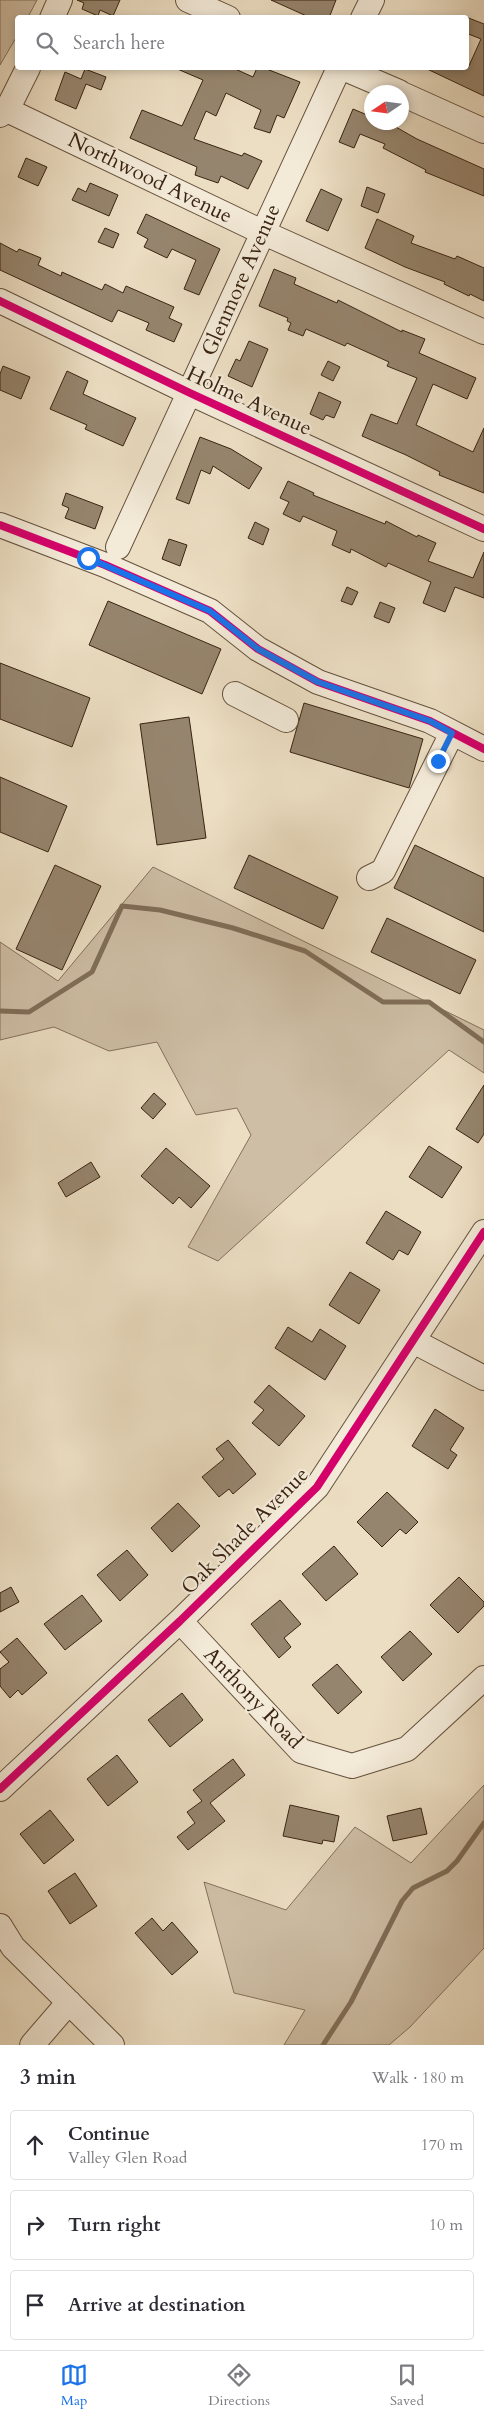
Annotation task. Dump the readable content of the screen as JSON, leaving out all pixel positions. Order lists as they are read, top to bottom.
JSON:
{
  "streets": {
    "street": [
      "Northwood Avenue",
      "Glenmore Avenue",
      "Holme Avenue",
      "Oak Shade Avenue",
      "Anthony Road"
    ]
  },
  "crossings": [
    ["Northwood Avenue", "Glenmore Avenue"],
    ["Glenmore Avenue", "Holme Avenue"],
    ["Oak Shade Avenue", "Anthony Road"]
  ],
  "north": "left",
  "page": {
    "search": "Search here",
    "heading": ["3 min", "Walk · 180 m"],
    "list": [
      ["Continue", "Valley Glen Road", "170 m"],
      ["Turn right", "10 m"],
      "Arrive at destination"
    ],
    "nav": ["Map", "Directions", "Saved"]
  }
}
